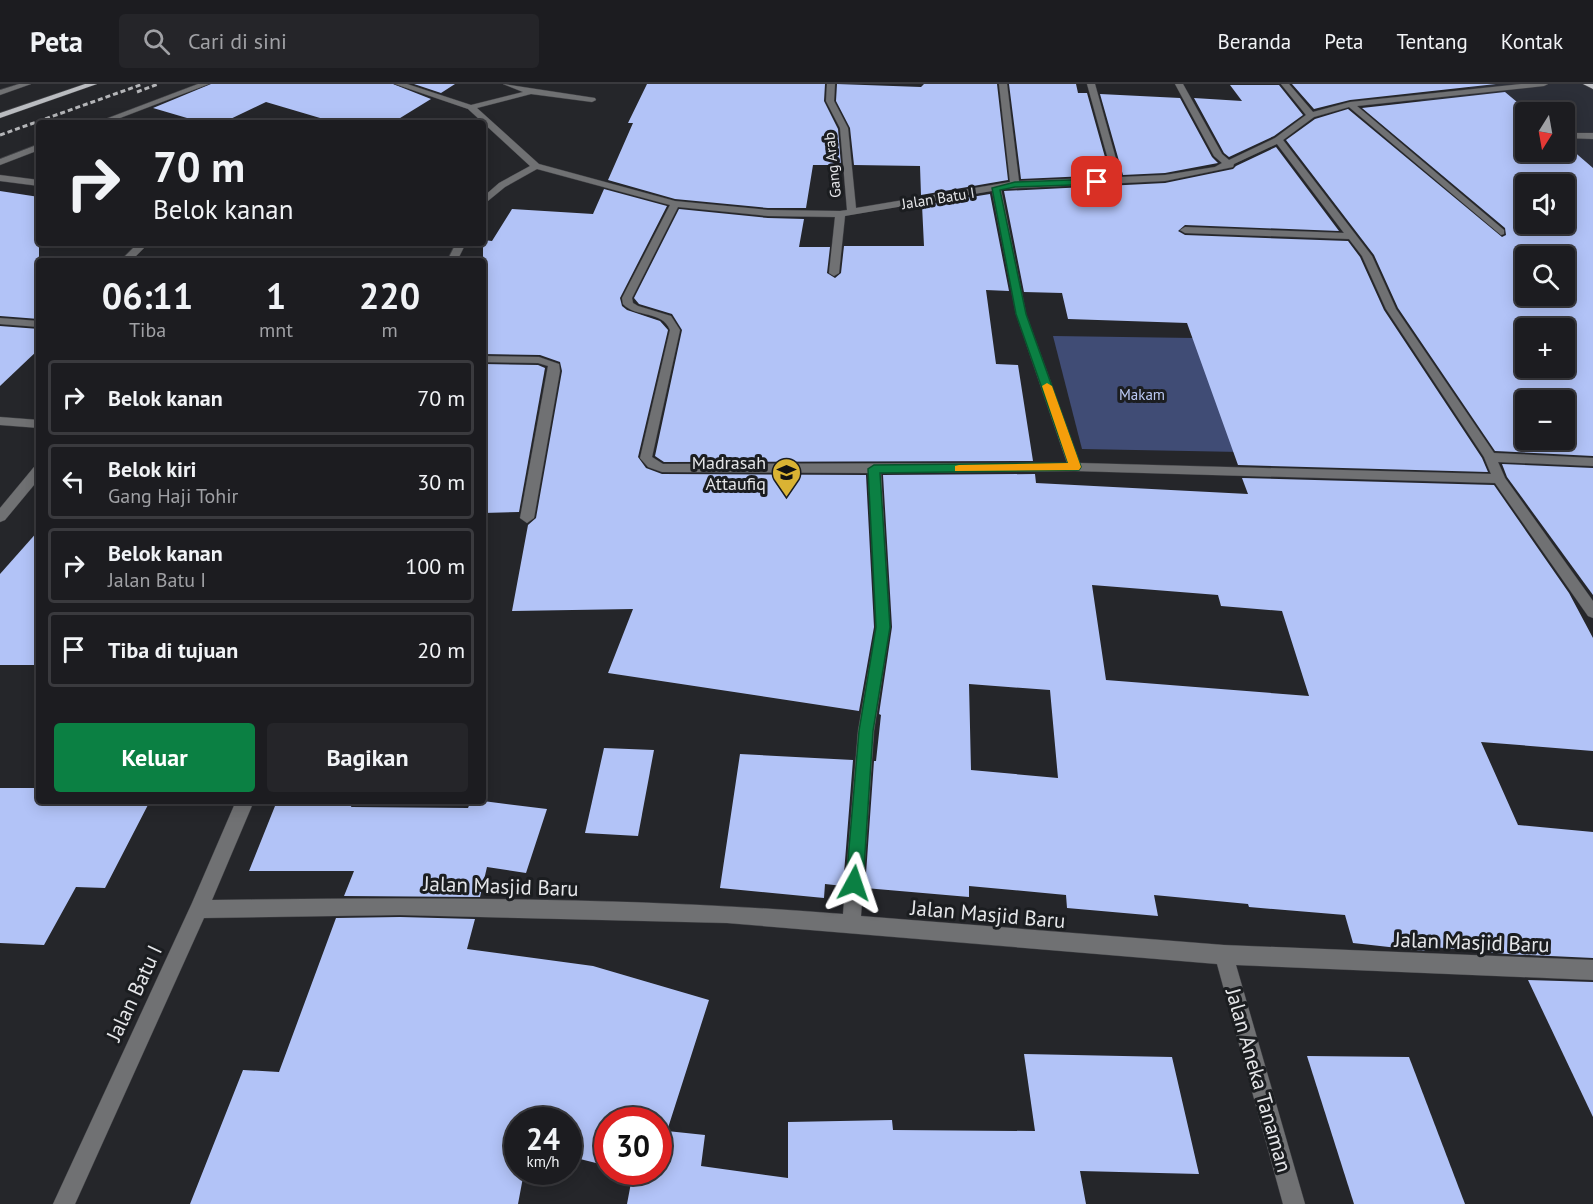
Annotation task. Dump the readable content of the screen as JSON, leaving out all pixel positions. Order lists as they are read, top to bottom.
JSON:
{
  "streets": {
    "street": [
      "Gang Arab",
      "Jalan Batu I",
      "Jalan Masjid Baru",
      "Jalan Aneka Tanaman"
    ]
  },
  "crossings": [
    ["Gang Arab", "Jalan Batu I"],
    ["Jalan Batu I", "Jalan Masjid Baru"],
    ["Jalan Masjid Baru", "Jalan Aneka Tanaman"]
  ],
  "parks": ["Makam"],
  "places": {
    "school or university": ["Madrasah Attaufiq"]
  },
  "north": "bottom",
  "page": {
    "header": "Peta",
    "search": "Cari di sini",
    "nav": [
      "Beranda",
      "Peta",
      "Tentang",
      "Kontak"
    ],
    "map_buttons": ["+", "−"],
    "turn": ["70 m", "Belok kanan"],
    "eta": [
      "06:11",
      "Tiba",
      "1",
      "mnt",
      "220",
      "m"
    ],
    "list": [
      {
        "name": "Belok kanan",
        "value": "70 m"
      },
      {
        "name": "Belok kiri",
        "note": "Gang Haji Tohir",
        "value": "30 m"
      },
      {
        "name": "Belok kanan",
        "note": "Jalan Batu I",
        "value": "100 m"
      },
      {
        "name": "Tiba di tujuan",
        "value": "20 m"
      }
    ],
    "buttons": ["Keluar", "Bagikan"],
    "speed": "24 km/h",
    "limit": "30"
  }
}
